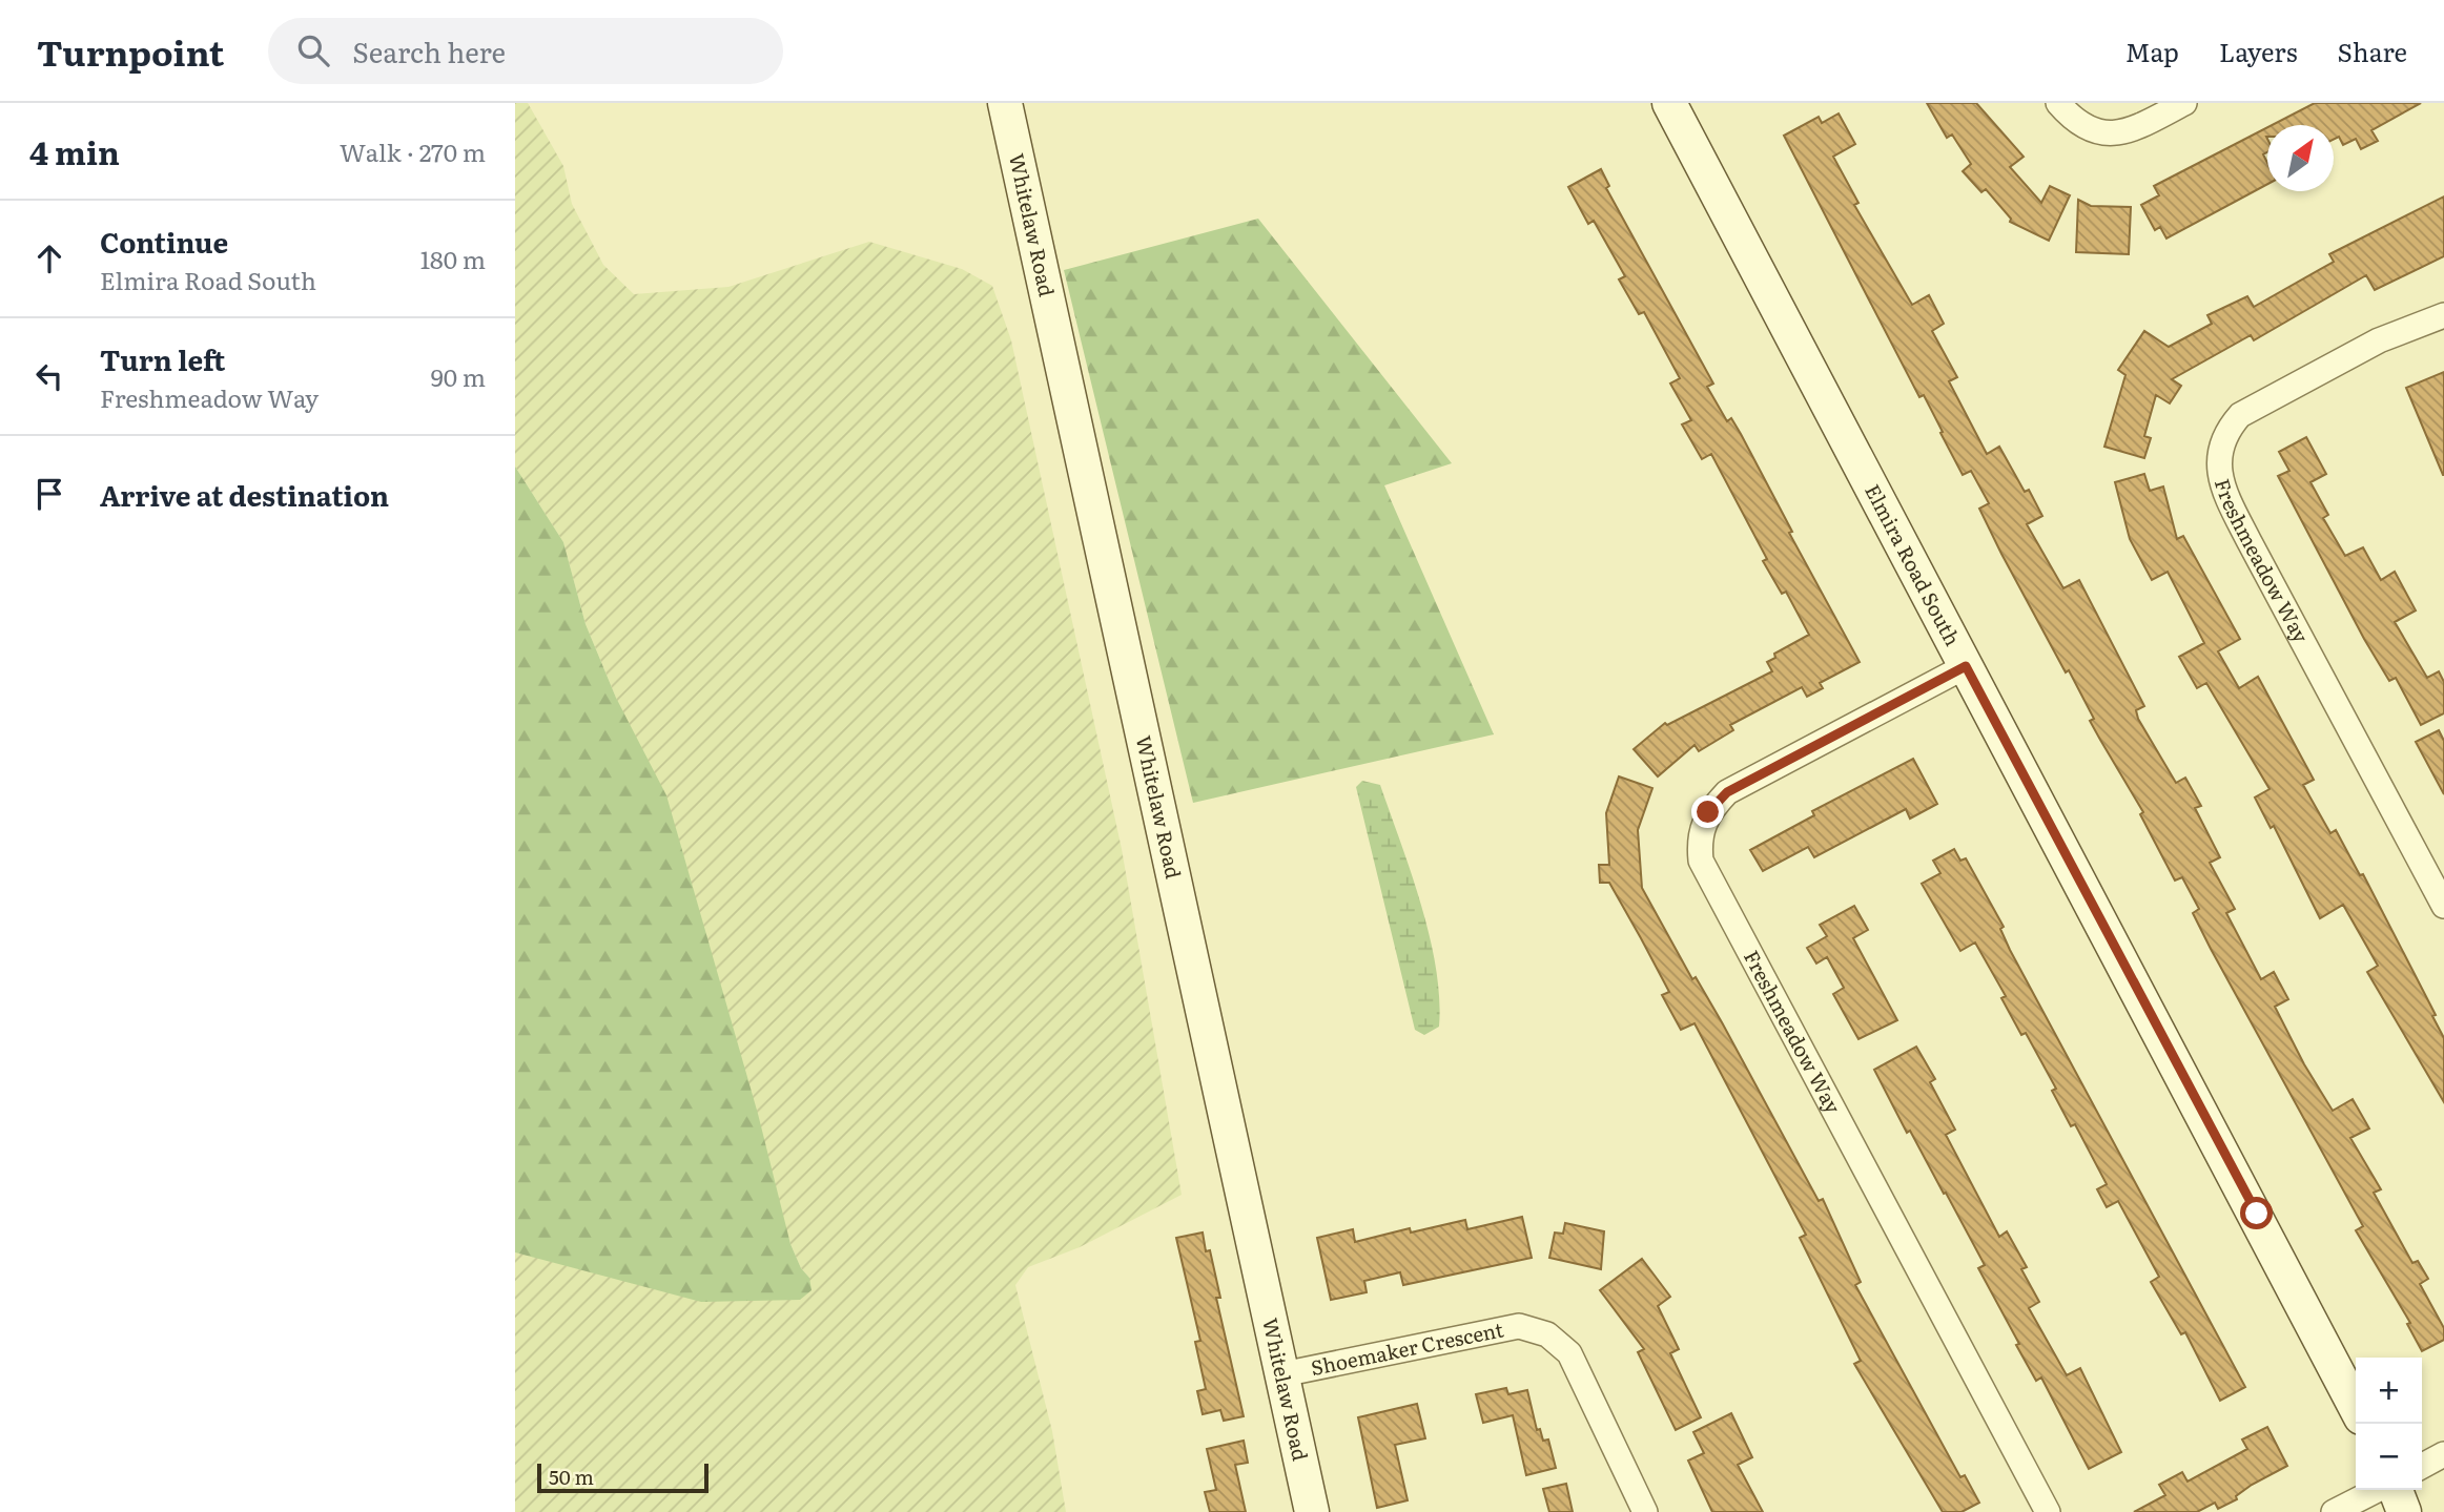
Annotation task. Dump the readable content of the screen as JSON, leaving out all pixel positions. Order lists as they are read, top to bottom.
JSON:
{
  "streets": {
    "street": [
      "Whitelaw Road",
      "Freshmeadow Way",
      "Elmira Road South",
      "Shoemaker Crescent"
    ]
  },
  "crossings": [
    ["Whitelaw Road", "Shoemaker Crescent"],
    ["Freshmeadow Way", "Elmira Road South"]
  ],
  "scale_bar": "50 m",
  "north": "top right",
  "page": {
    "header": "Turnpoint",
    "search": "Search here",
    "nav": ["Map", "Layers", "Share"],
    "heading": ["4 min", "Walk · 270 m"],
    "list": [
      ["Continue", "Elmira Road South", "180 m"],
      ["Turn left", "Freshmeadow Way", "90 m"],
      "Arrive at destination"
    ],
    "map_buttons": ["+", "−"],
    "scale": "50 m"
  }
}
